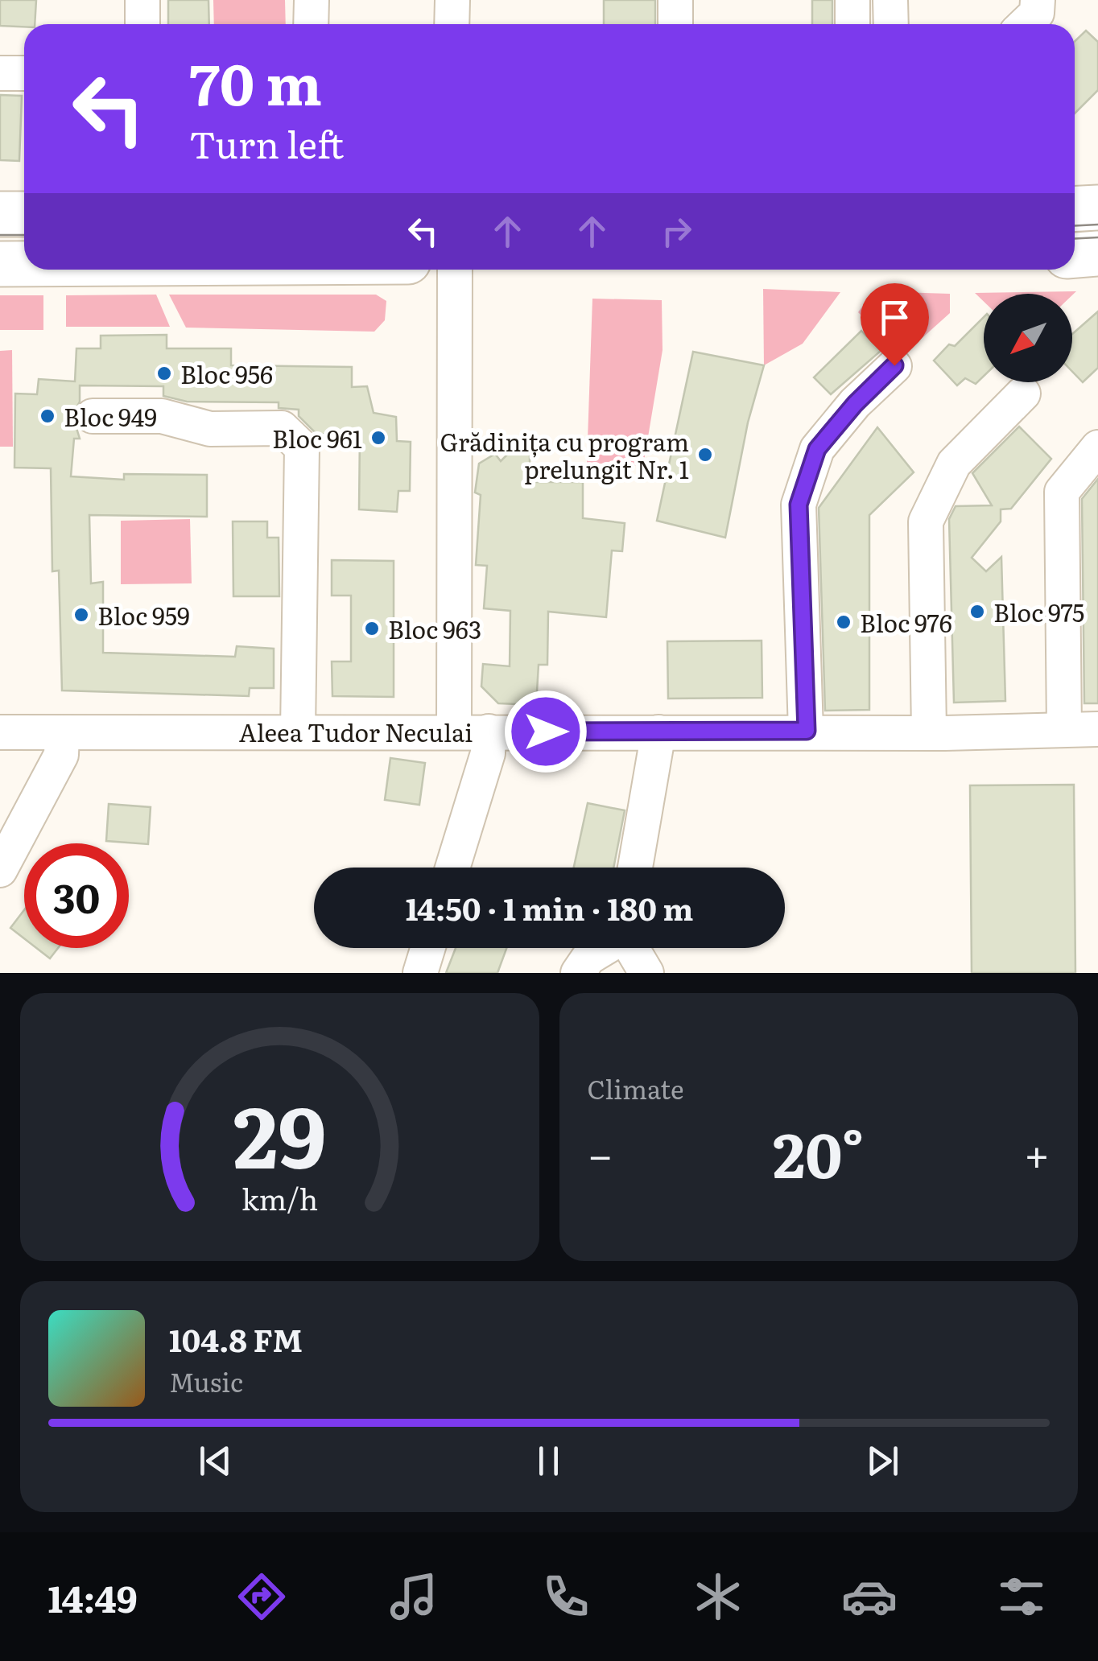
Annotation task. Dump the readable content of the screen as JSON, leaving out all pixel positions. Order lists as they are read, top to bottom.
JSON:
{
  "streets": {
    "street": ["Aleea Tudor Neculai"]
  },
  "places": [
    "Bloc 956",
    "Bloc 949",
    "Bloc 961",
    "Grădinița cu program prelungit Nr. 1",
    "Bloc 975",
    "Bloc 959",
    "Bloc 976",
    "Bloc 963"
  ],
  "north": "bottom left",
  "page": {
    "turn": ["70 m", "Turn left"],
    "limit": "30",
    "trip": "14:50 · 1 min · 180 m",
    "tile": "Climate",
    "heat": ["−", "20°", "+"],
    "song": ["104.8 FM", "Music"],
    "tabs": "14:49",
    "gauge": ["29", "km/h"]
  }
}
